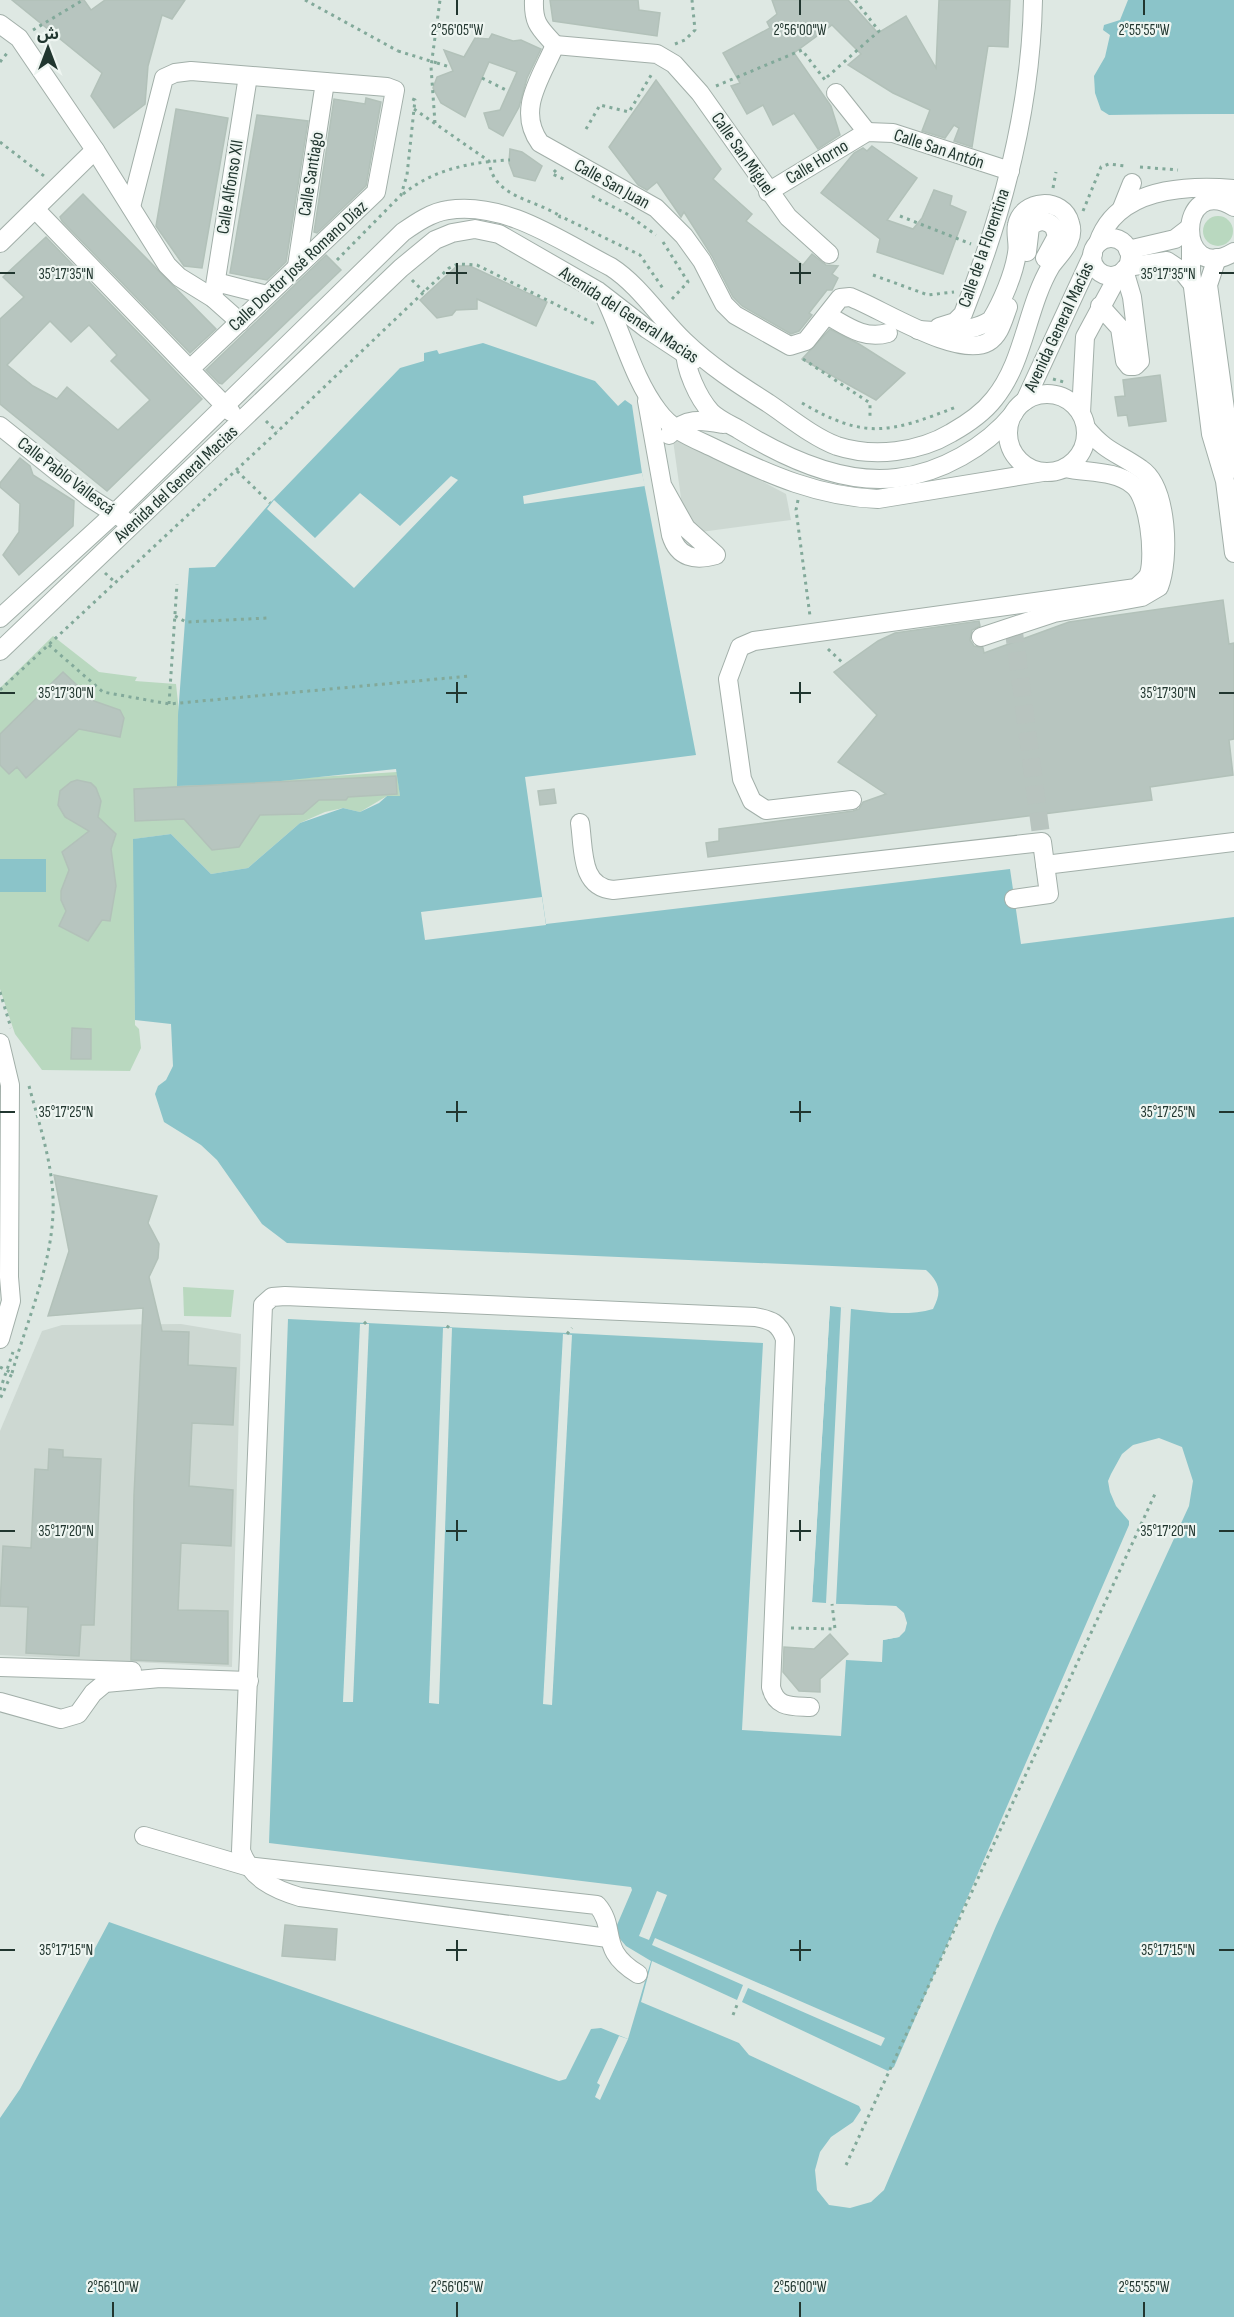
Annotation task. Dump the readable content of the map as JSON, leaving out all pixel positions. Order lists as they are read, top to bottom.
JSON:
{
  "streets": {
    "street": [
      "Calle San Antón",
      "Calle San Miguel",
      "Calle Horno",
      "Calle Santiago",
      "Calle San Juan",
      "Calle Alfonso XII",
      "Calle de la Florentina",
      "Calle Doctor José Romano Díaz",
      "Avenida del General Macias",
      "Avenida General Macías",
      "Calle Pablo Vallescá"
    ]
  },
  "crossings": [
    ["Calle San Antón", "Calle Horno"],
    ["Calle San Antón", "Calle de la Florentina"],
    ["Calle San Miguel", "Calle Horno"],
    ["Calle Santiago", "Calle Doctor José Romano Díaz"],
    ["Calle de la Florentina", "Avenida del General Macias"],
    ["Avenida del General Macias", "Avenida General Macías"],
    ["Avenida del General Macias", "Calle Pablo Vallescá"]
  ],
  "north": "top",
  "coordinates": [
    "2°56'05\"W",
    "2°56'00\"W",
    "2°55'55\"W",
    "35°17'35\"N",
    "35°17'30\"N",
    "35°17'25\"N",
    "35°17'20\"N",
    "35°17'15\"N",
    "2°56'10\"W"
  ]
}
